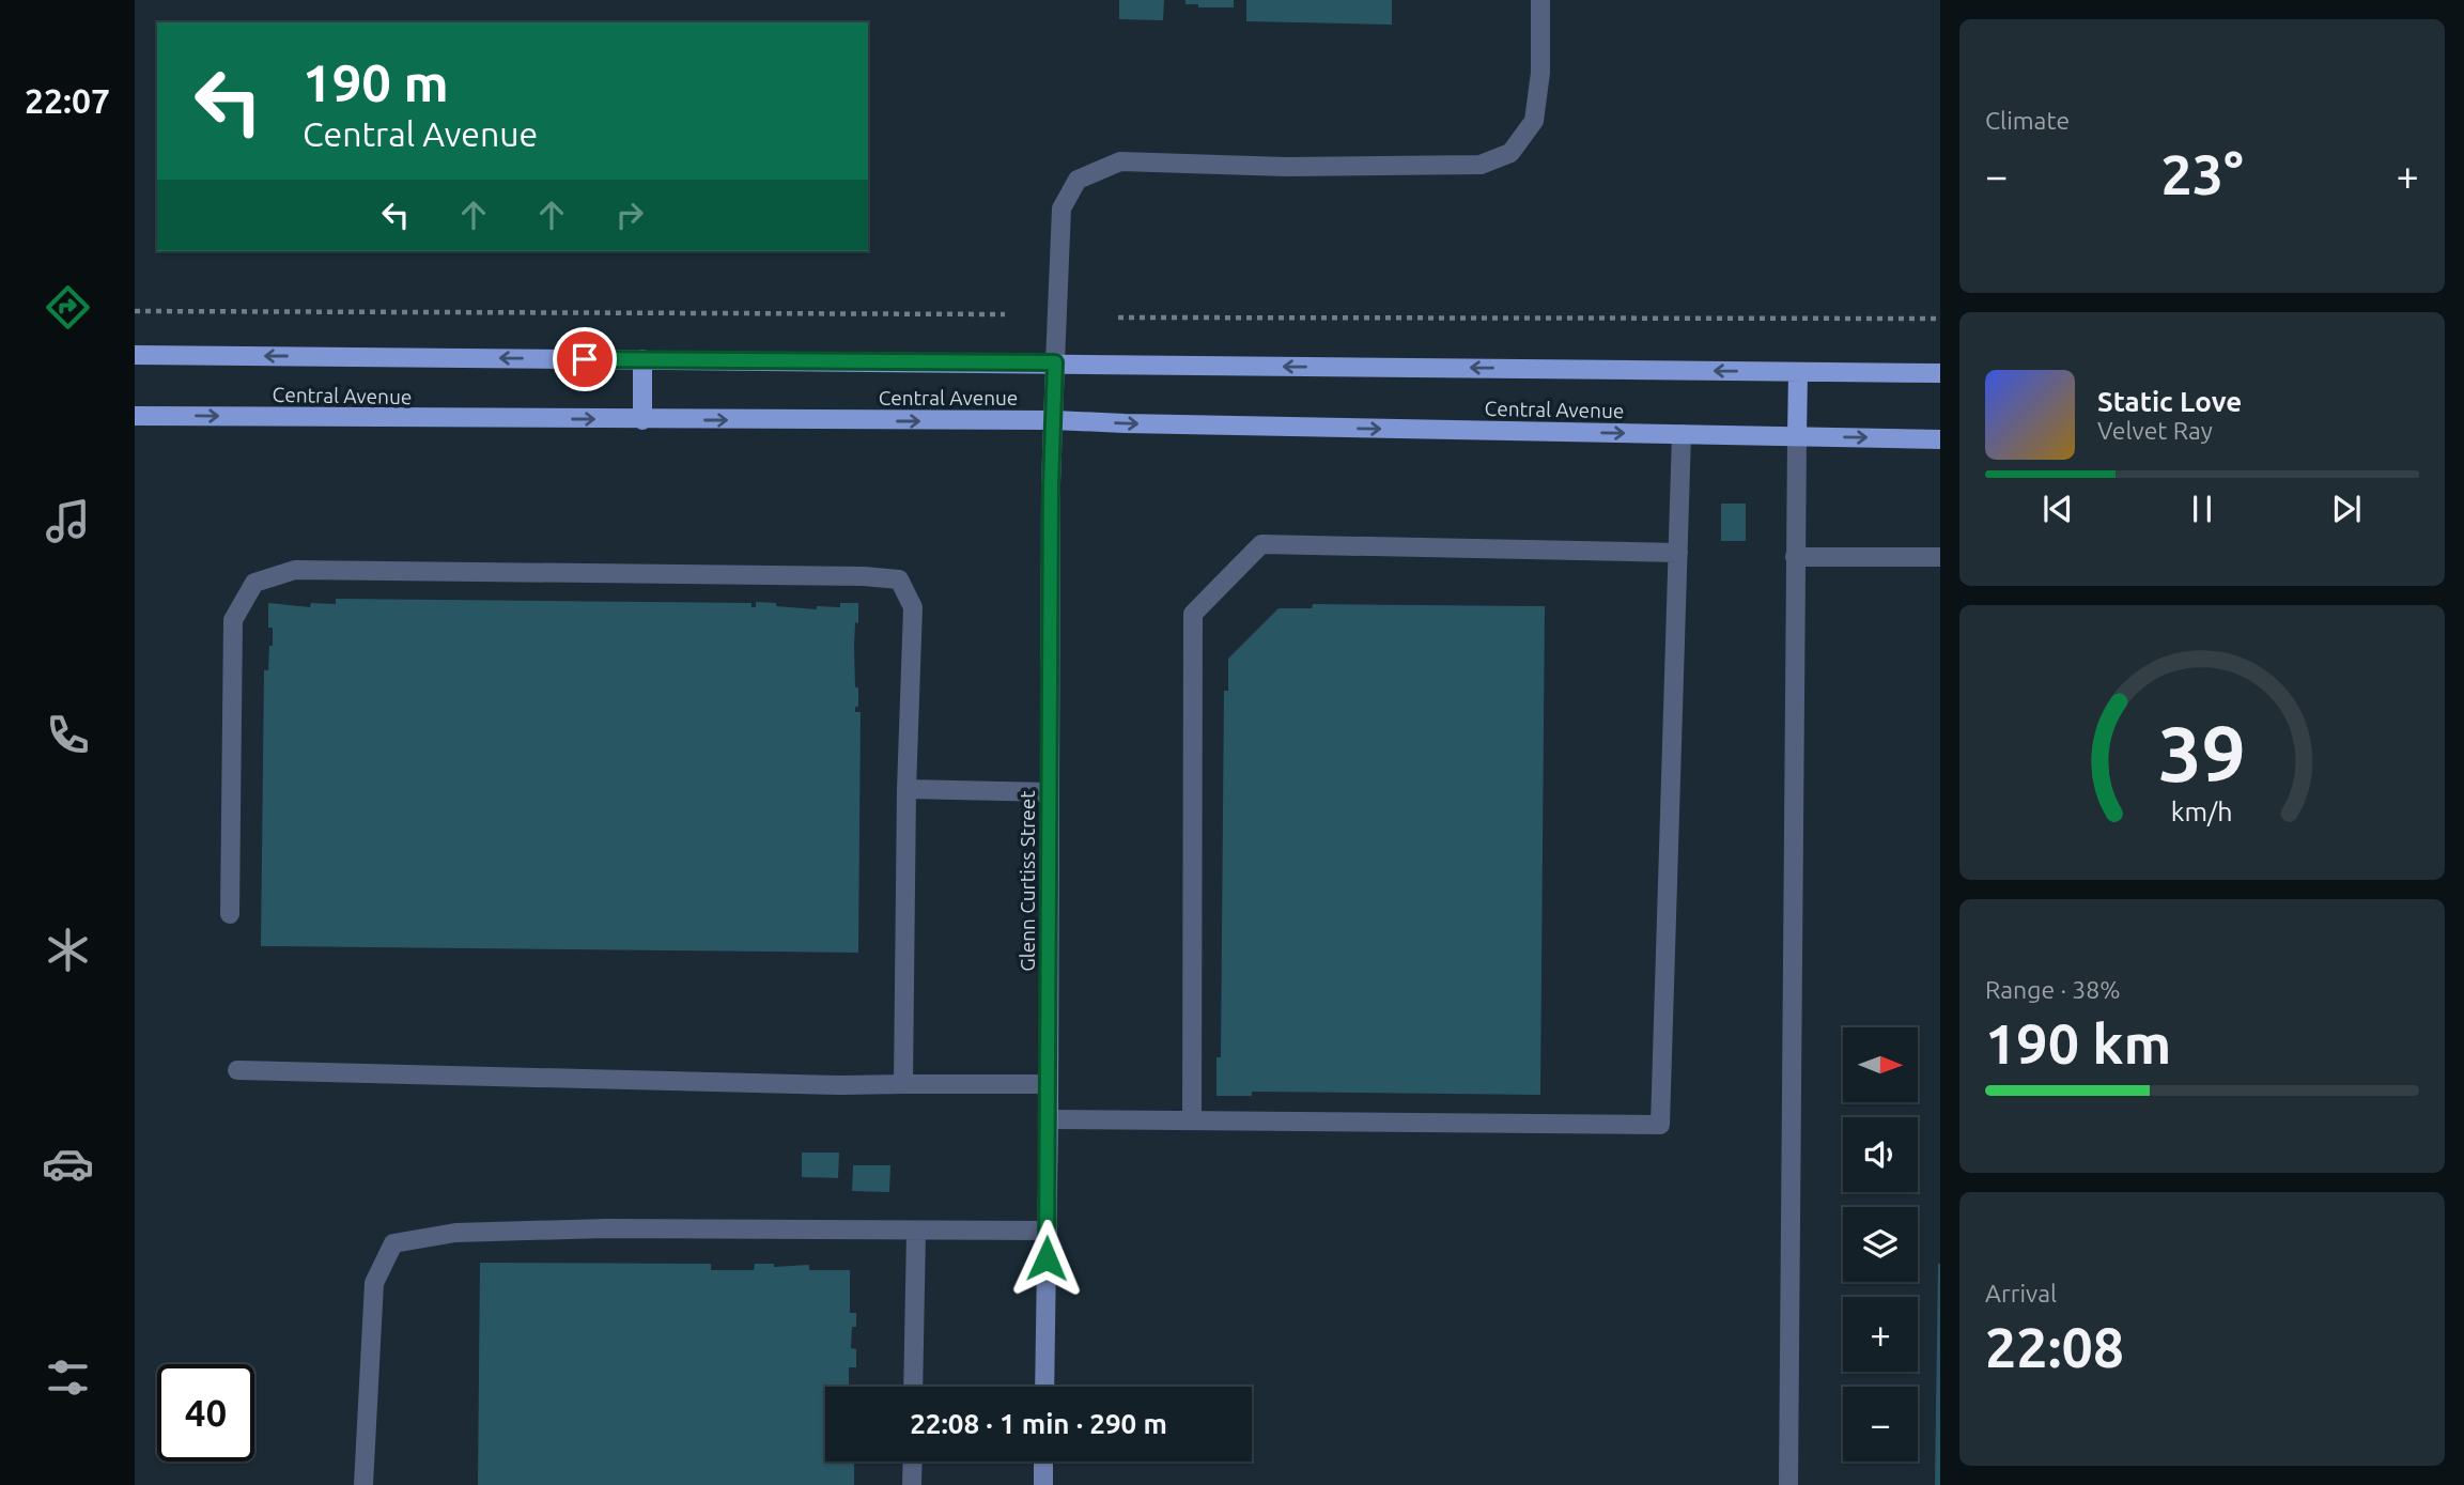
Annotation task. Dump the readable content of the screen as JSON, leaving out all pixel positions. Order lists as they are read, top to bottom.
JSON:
{
  "streets": {
    "main road": ["Central Avenue"],
    "street": ["Glenn Curtiss Street"]
  },
  "crossings": [
    ["Central Avenue", "Glenn Curtiss Street"]
  ],
  "north": "right",
  "page": {
    "tabs": "22:07",
    "tile": [
      "Climate",
      ["Range · 38%", "190 km"],
      ["Arrival", "22:08"]
    ],
    "turn": ["190 m", "Central Avenue"],
    "heat": ["−", "23°", "+"],
    "song": ["Static Love", "Velvet Ray"],
    "map_buttons": ["+", "−"],
    "limit": "40",
    "trip": "22:08 · 1 min · 290 m",
    "gauge": ["39", "km/h"]
  }
}
